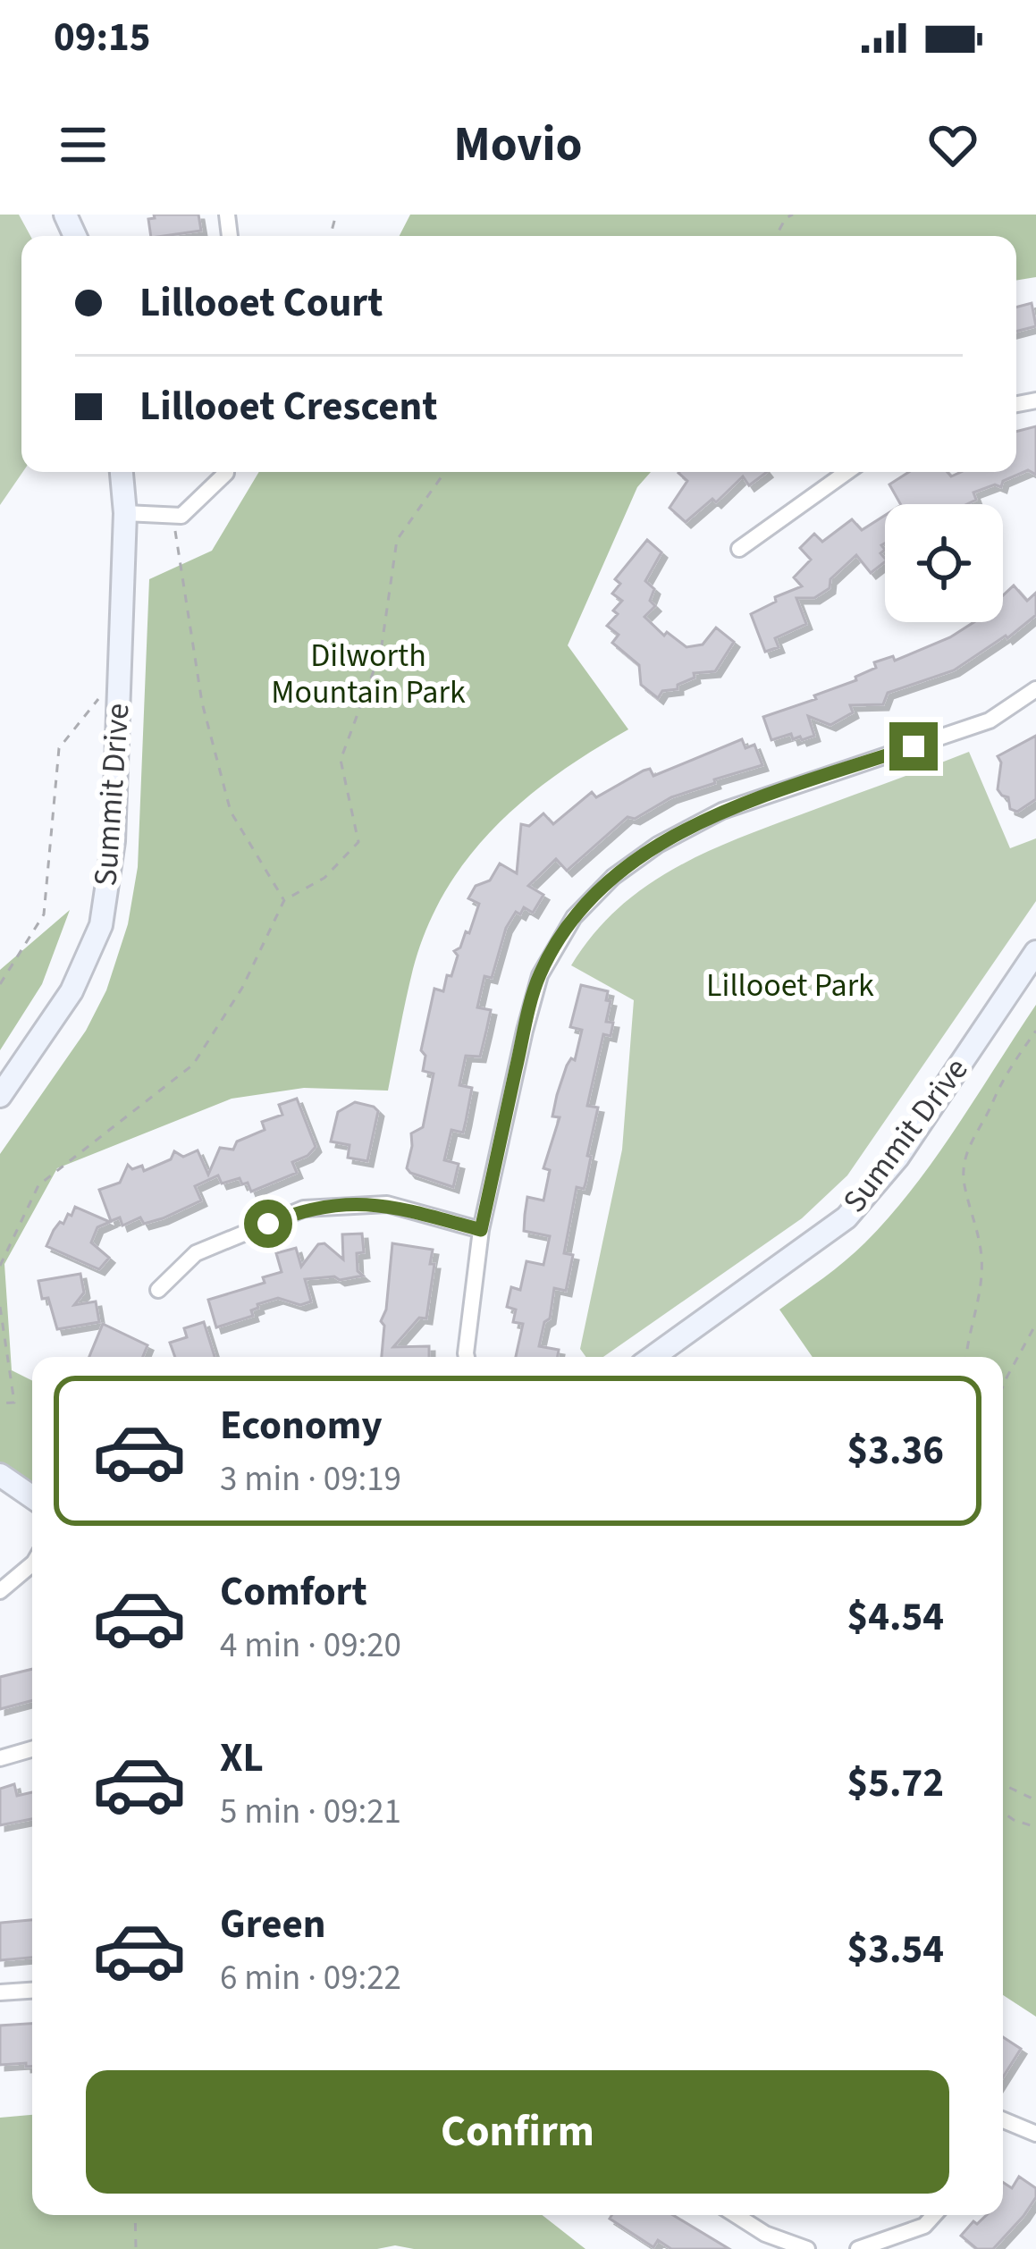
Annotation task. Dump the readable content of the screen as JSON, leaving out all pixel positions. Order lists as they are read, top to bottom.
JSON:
{
  "streets": {
    "street": ["Summit Drive"]
  },
  "parks": ["Dilworth Mountain Park", "Lillooet Park"],
  "page": {
    "status": "09:15",
    "header": "Movio",
    "banner": ["Lillooet Court", "Lillooet Crescent"],
    "list": [
      {
        "name": "Economy",
        "note": "3 min · 09:19",
        "value": "$3.36"
      },
      {
        "name": "Comfort",
        "note": "4 min · 09:20",
        "value": "$4.54"
      },
      {
        "name": "XL",
        "note": "5 min · 09:21",
        "value": "$5.72"
      },
      {
        "name": "Green",
        "note": "6 min · 09:22",
        "value": "$3.54"
      }
    ],
    "buttons": "Confirm"
  }
}
